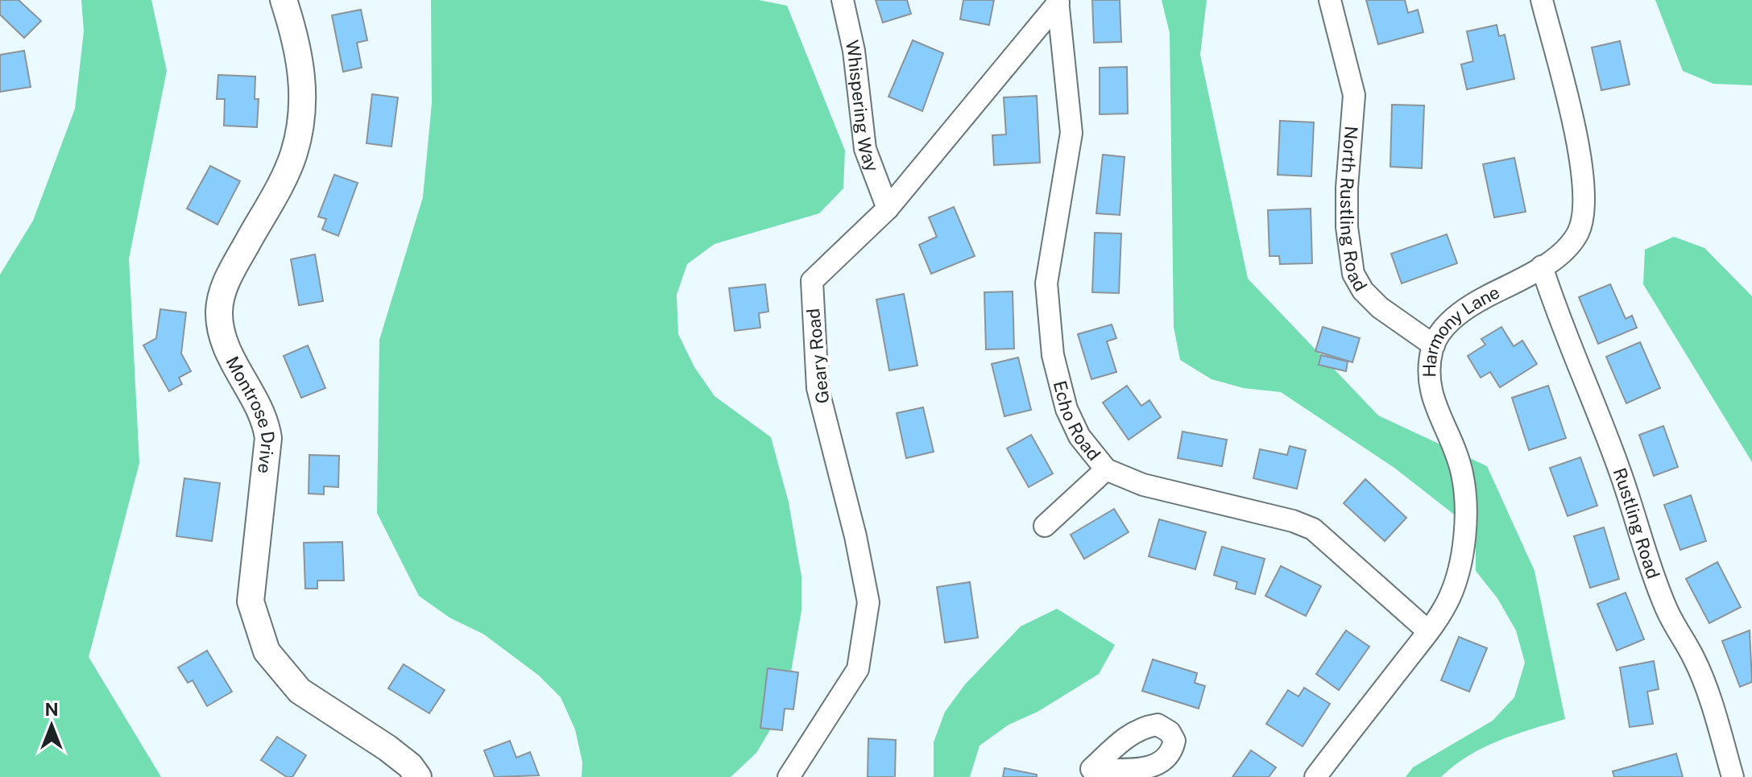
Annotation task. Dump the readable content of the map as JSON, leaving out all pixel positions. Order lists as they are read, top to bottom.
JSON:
{
  "streets": {
    "street": [
      "Whispering Way",
      "North Rustling Road",
      "Harmony Lane",
      "Geary Road",
      "Montrose Drive",
      "Echo Road",
      "Rustling Road"
    ]
  },
  "crossings": [
    ["Whispering Way", "Geary Road"],
    ["North Rustling Road", "Harmony Lane"],
    ["Harmony Lane", "Echo Road"],
    ["Harmony Lane", "Rustling Road"],
    ["Geary Road", "Echo Road"]
  ],
  "north": "top"
}
